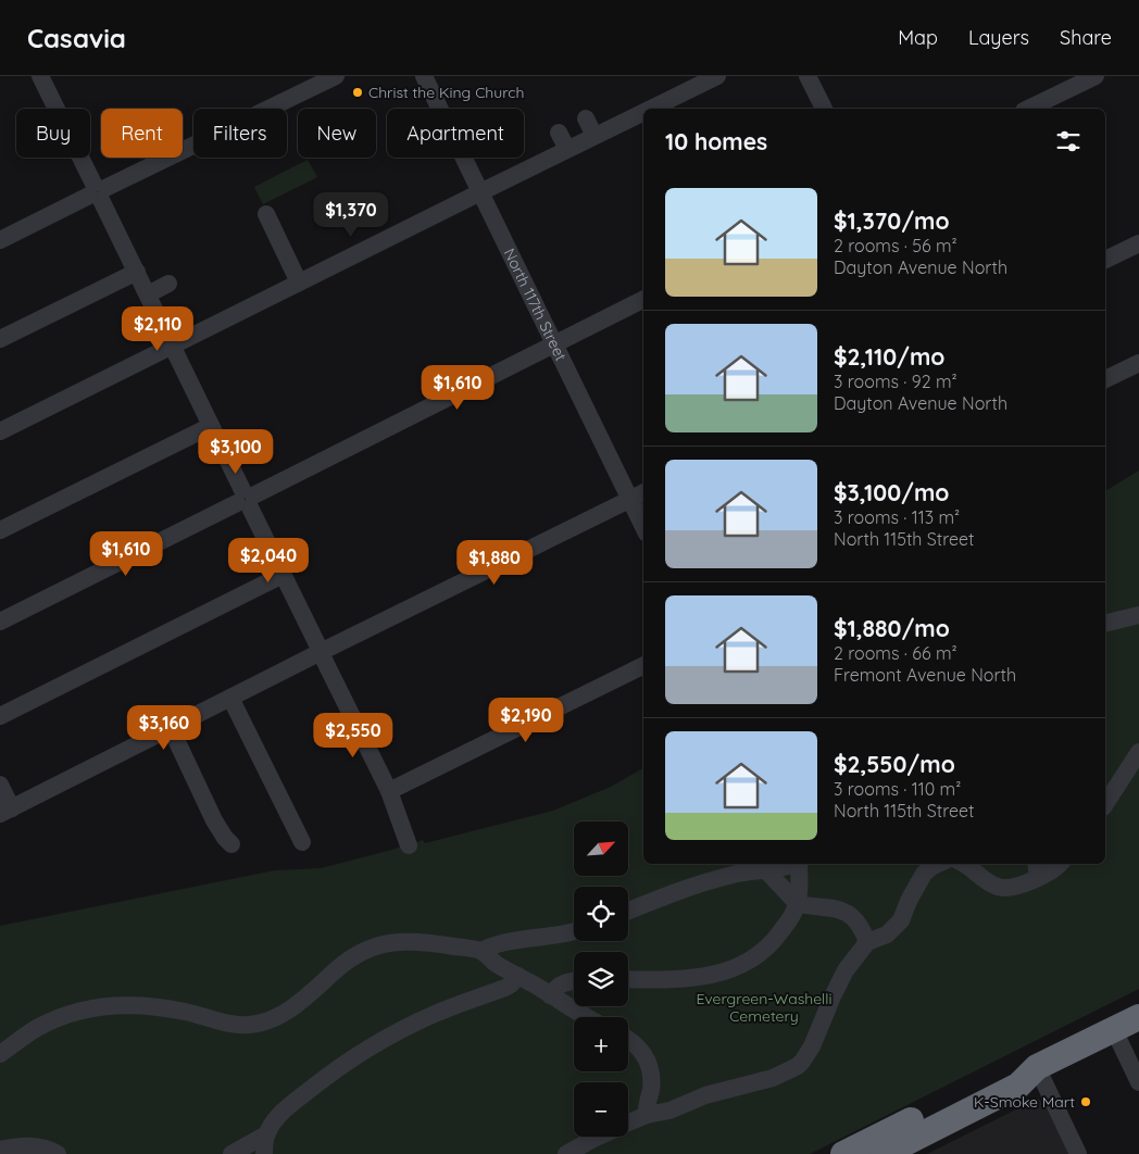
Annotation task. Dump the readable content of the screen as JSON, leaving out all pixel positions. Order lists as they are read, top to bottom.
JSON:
{
  "streets": {
    "street": ["North 117th Street"]
  },
  "parks": ["Evergreen-Washelli Cemetery"],
  "places": ["Christ the King Church", "K-Smoke Mart"],
  "north": "top right",
  "page": {
    "header": "Casavia",
    "nav": ["Map", "Layers", "Share"],
    "chip": [
      "Buy",
      "Rent",
      "Filters",
      "New",
      "Apartment"
    ],
    "heading": "10 homes",
    "list": [
      {
        "name": "$1,370/mo",
        "note": "2 rooms · 56 m² · Dayton Avenue North"
      },
      {
        "name": "$2,110/mo",
        "note": "3 rooms · 92 m² · Dayton Avenue North"
      },
      {
        "name": "$3,100/mo",
        "note": "3 rooms · 113 m² · North 115th Street"
      },
      {
        "name": "$1,880/mo",
        "note": "2 rooms · 66 m² · Fremont Avenue North"
      },
      {
        "name": "$2,550/mo",
        "note": "3 rooms · 110 m² · North 115th Street"
      }
    ],
    "price": [
      "$1,370",
      "$2,110",
      "$1,610",
      "$3,100",
      "$1,610",
      "$2,040",
      "$1,880",
      "$2,190",
      "$3,160",
      "$2,550"
    ],
    "map_buttons": ["+", "−"]
  }
}
